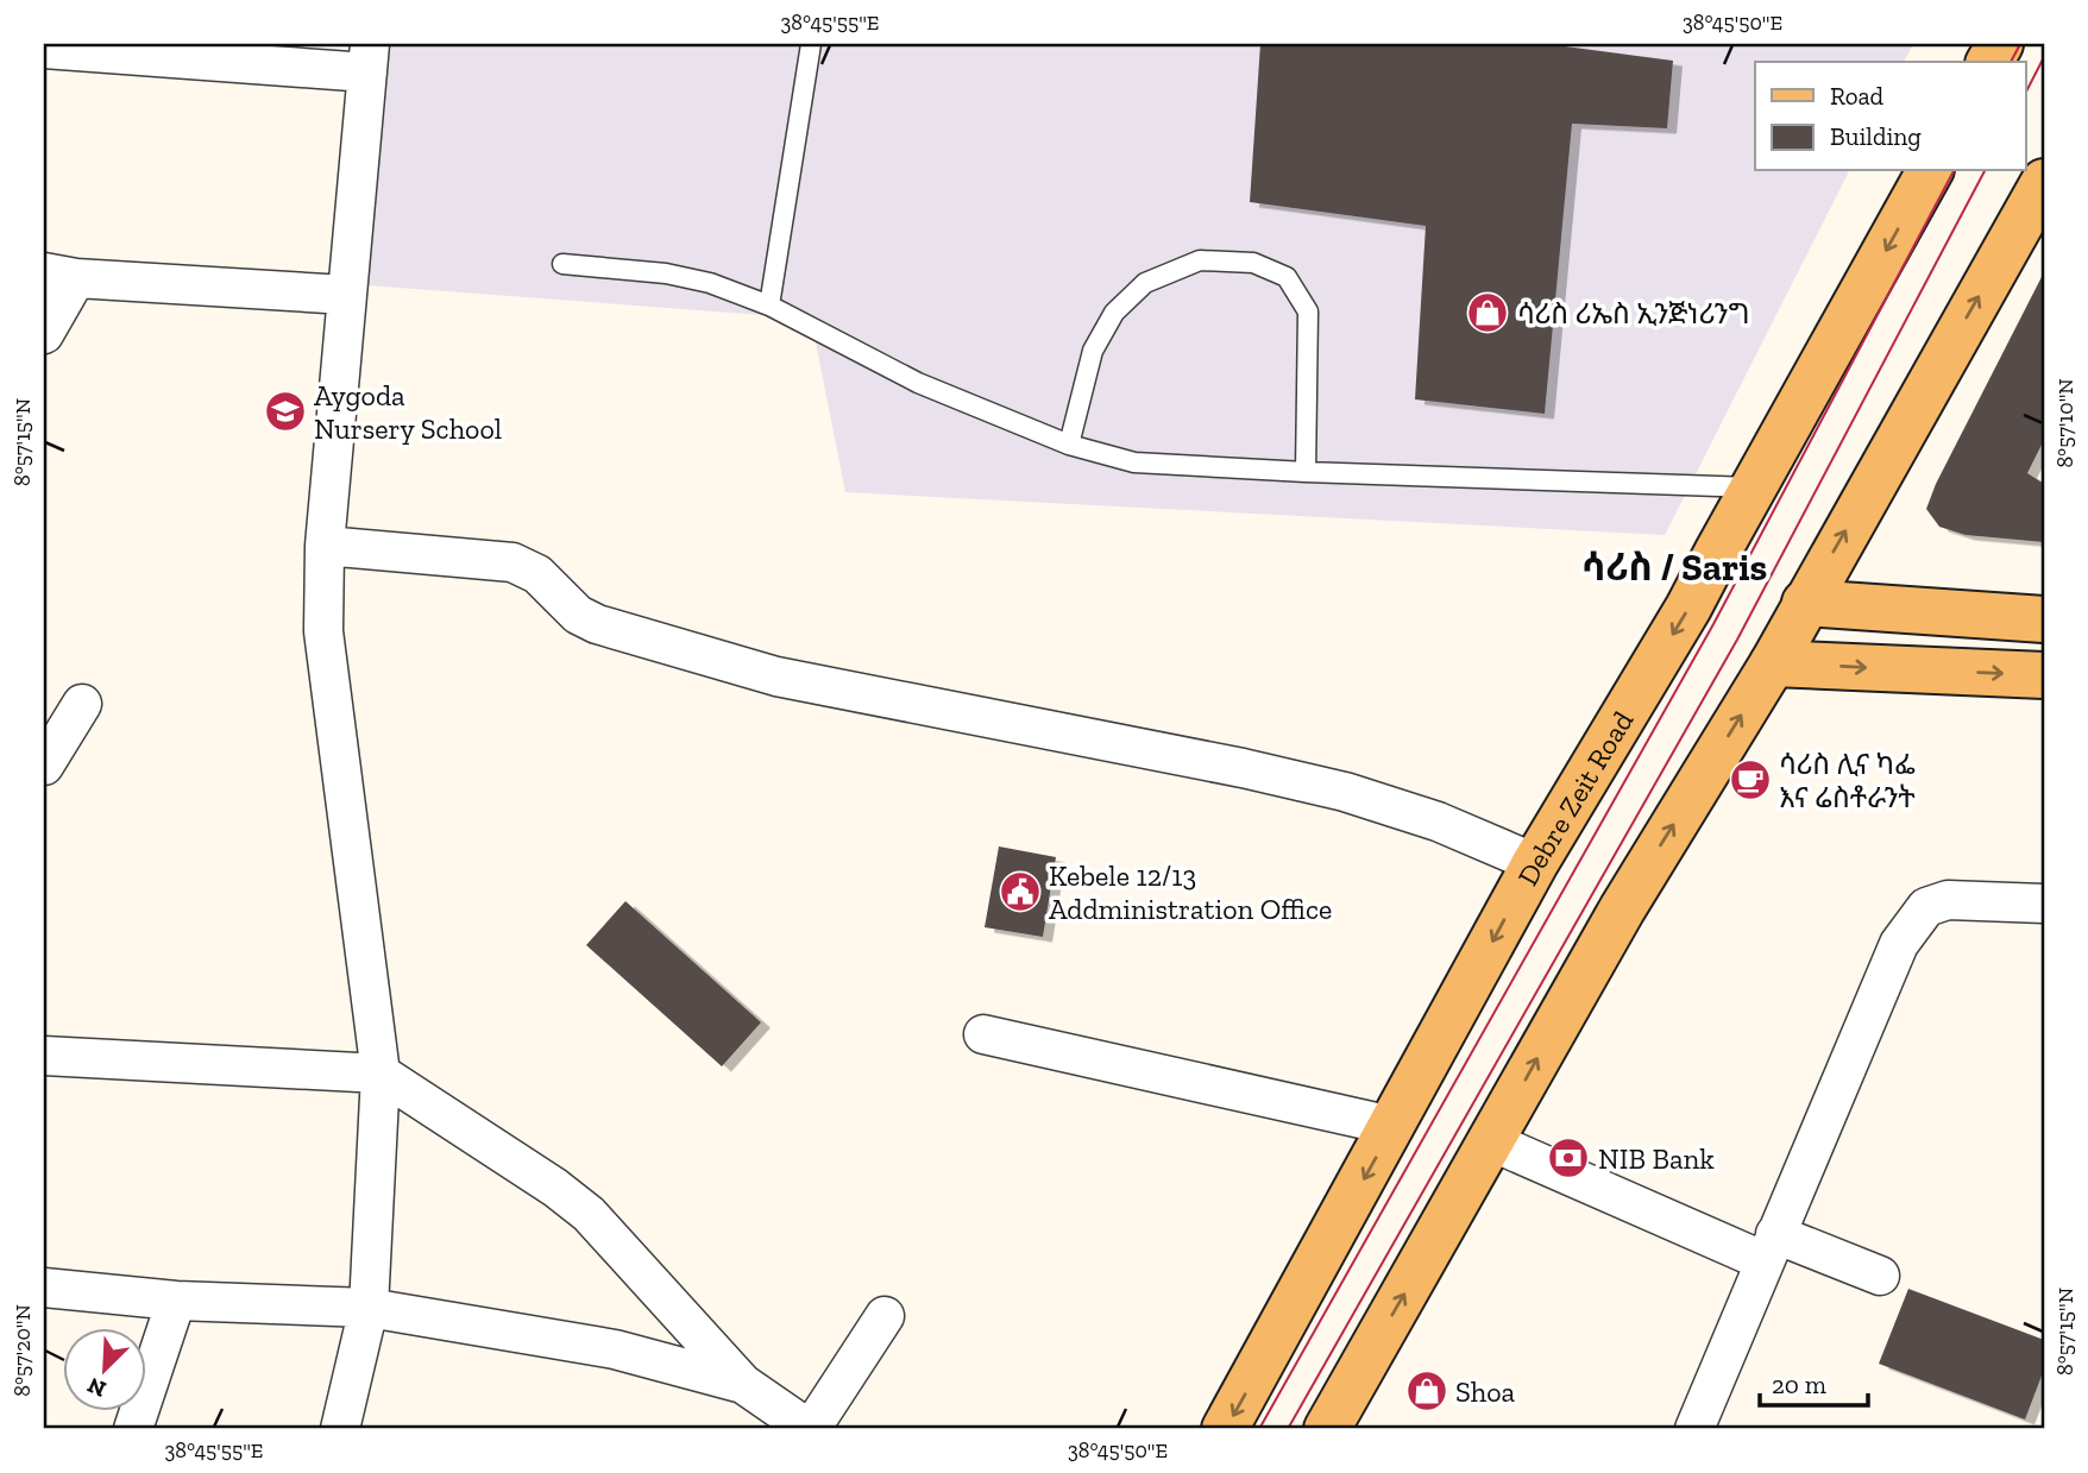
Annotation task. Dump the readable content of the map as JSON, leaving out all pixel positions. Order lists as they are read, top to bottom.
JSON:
{
  "streets": {
    "main road": ["Debre Zeit Road"]
  },
  "districts": ["ሳሪስ / Saris"],
  "places": {
    "shop": ["ሳሪስ ሪኤስ ኢንጅነሪንግ", "Shoa"],
    "school or university": ["Aygoda Nursery School"],
    "cafe": ["ሳሪስ ሊና ካፌ እና ሬስቶራንት"],
    "public building": ["Kebele 12/13 Addministration Office"],
    "bank": ["NIB Bank"]
  },
  "legend": ["Road", "Building"],
  "scale_bar": "20 m",
  "north": "bottom left",
  "coordinates": [
    "38°45'55\"E",
    "38°45'50\"E",
    "8°57'10\"N",
    "8°57'15\"N",
    "8°57'20\"N"
  ]
}
